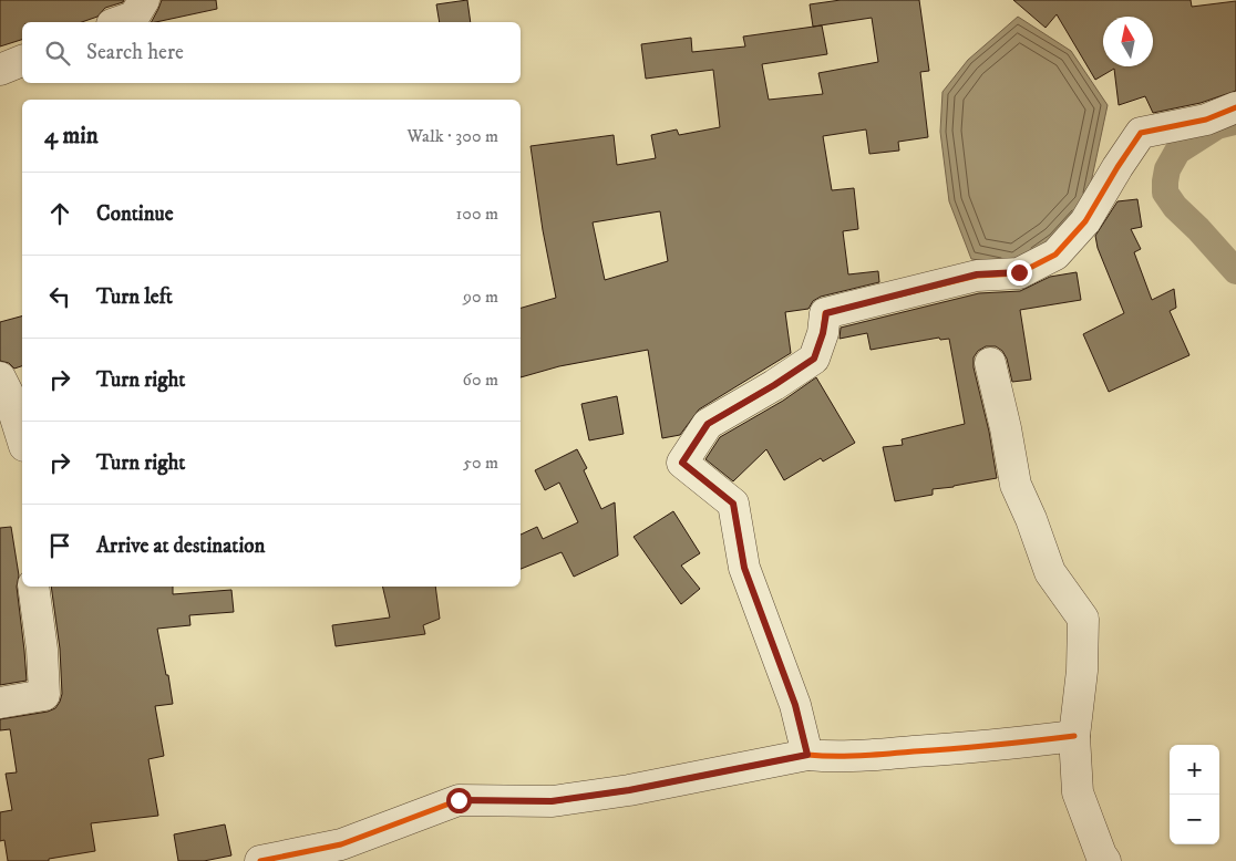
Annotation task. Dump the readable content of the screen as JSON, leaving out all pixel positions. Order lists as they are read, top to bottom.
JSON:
{
  "north": "top",
  "page": {
    "search": "Search here",
    "heading": ["4 min", "Walk · 300 m"],
    "list": [
      ["Continue", "100 m"],
      ["Turn left", "90 m"],
      ["Turn right", "60 m"],
      ["Turn right", "50 m"],
      "Arrive at destination"
    ],
    "map_buttons": ["+", "−"]
  }
}
